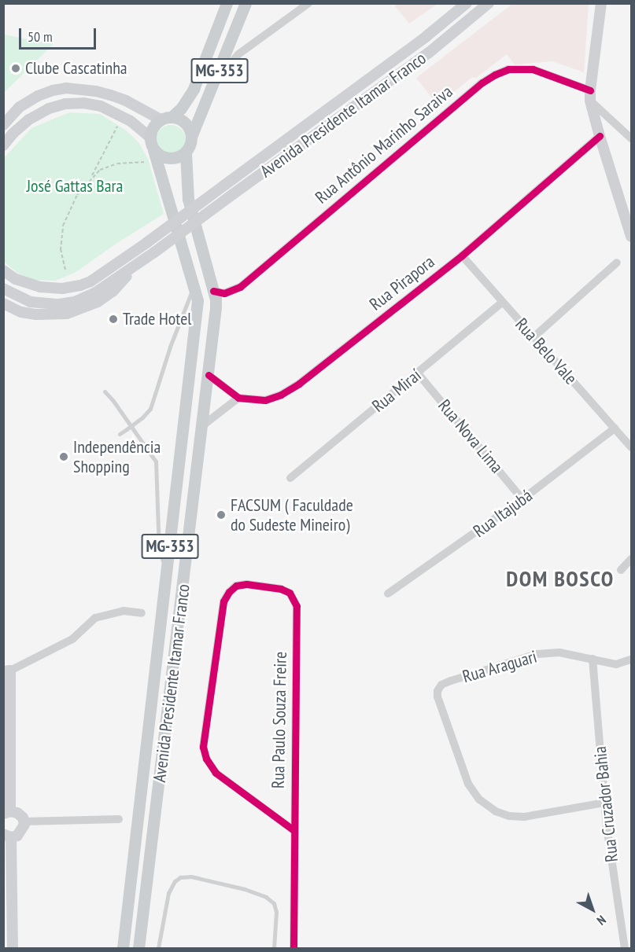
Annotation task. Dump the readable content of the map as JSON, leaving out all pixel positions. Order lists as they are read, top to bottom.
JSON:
{
  "streets": {
    "main road": ["MG-353", "Avenida Presidente Itamar Franco"],
    "street": [
      "Rua Antônio Marinho Saraiva",
      "Rua Pirapora",
      "Rua Belo Vale",
      "Rua Miraí",
      "Rua Nova Lima",
      "Rua Itajubá",
      "Rua Araguari",
      "Rua Paulo Souza Freire",
      "Rua Cruzador Bahia"
    ]
  },
  "crossings": [
    ["MG-353", "Avenida Presidente Itamar Franco"],
    ["Avenida Presidente Itamar Franco", "Rua Antônio Marinho Saraiva"],
    ["Rua Pirapora", "Rua Belo Vale"],
    ["Rua Belo Vale", "Rua Miraí"],
    ["Rua Belo Vale", "Rua Itajubá"],
    ["Rua Miraí", "Rua Nova Lima"],
    ["Rua Nova Lima", "Rua Itajubá"],
    ["Rua Araguari", "Rua Cruzador Bahia"]
  ],
  "districts": ["DOM BOSCO"],
  "parks": ["José Gattas Bara"],
  "places": [
    "Clube Cascatinha",
    "Trade Hotel",
    "Independência Shopping",
    "FACSUM ( Faculdade do Sudeste Mineiro)"
  ],
  "scale_bar": "50 m",
  "north": "bottom right"
}
